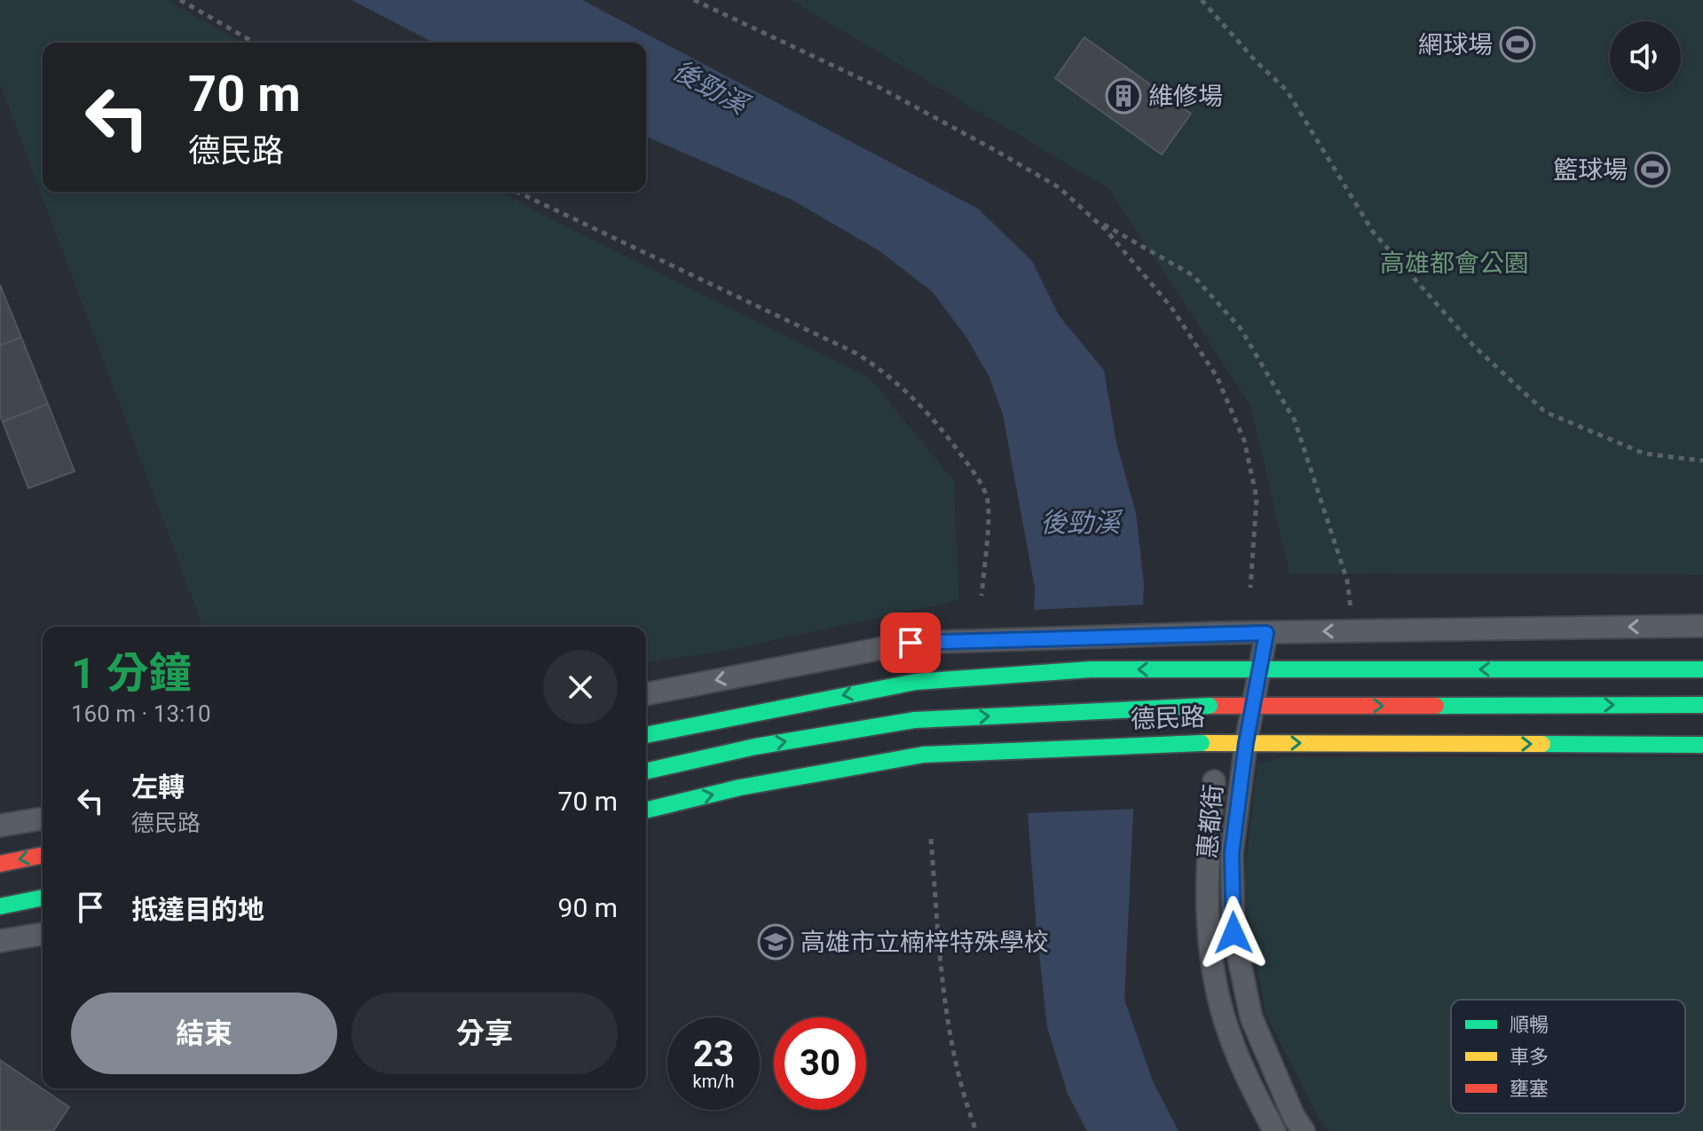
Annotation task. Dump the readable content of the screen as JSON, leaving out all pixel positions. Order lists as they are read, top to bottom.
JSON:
{
  "streets": {
    "street": ["德民路", "惠都街"]
  },
  "crossings": [
    ["德民路", "惠都街"]
  ],
  "water": ["後勁溪"],
  "parks": ["高雄都會公園"],
  "places": {
    "sports": ["網球場", "籃球場"],
    "building": ["維修場"],
    "school or university": ["高雄市立楠梓特殊學校"]
  },
  "legend": ["順暢", "車多", "壅塞"],
  "page": {
    "turn": ["70 m", "德民路"],
    "heading": ["1 分鐘", "160 m · 13:10"],
    "list": [
      {
        "name": "左轉",
        "note": "德民路",
        "value": "70 m"
      },
      {
        "name": "抵達目的地",
        "value": "90 m"
      }
    ],
    "buttons": ["結束", "分享"],
    "speed": "23 km/h",
    "limit": "30"
  }
}
